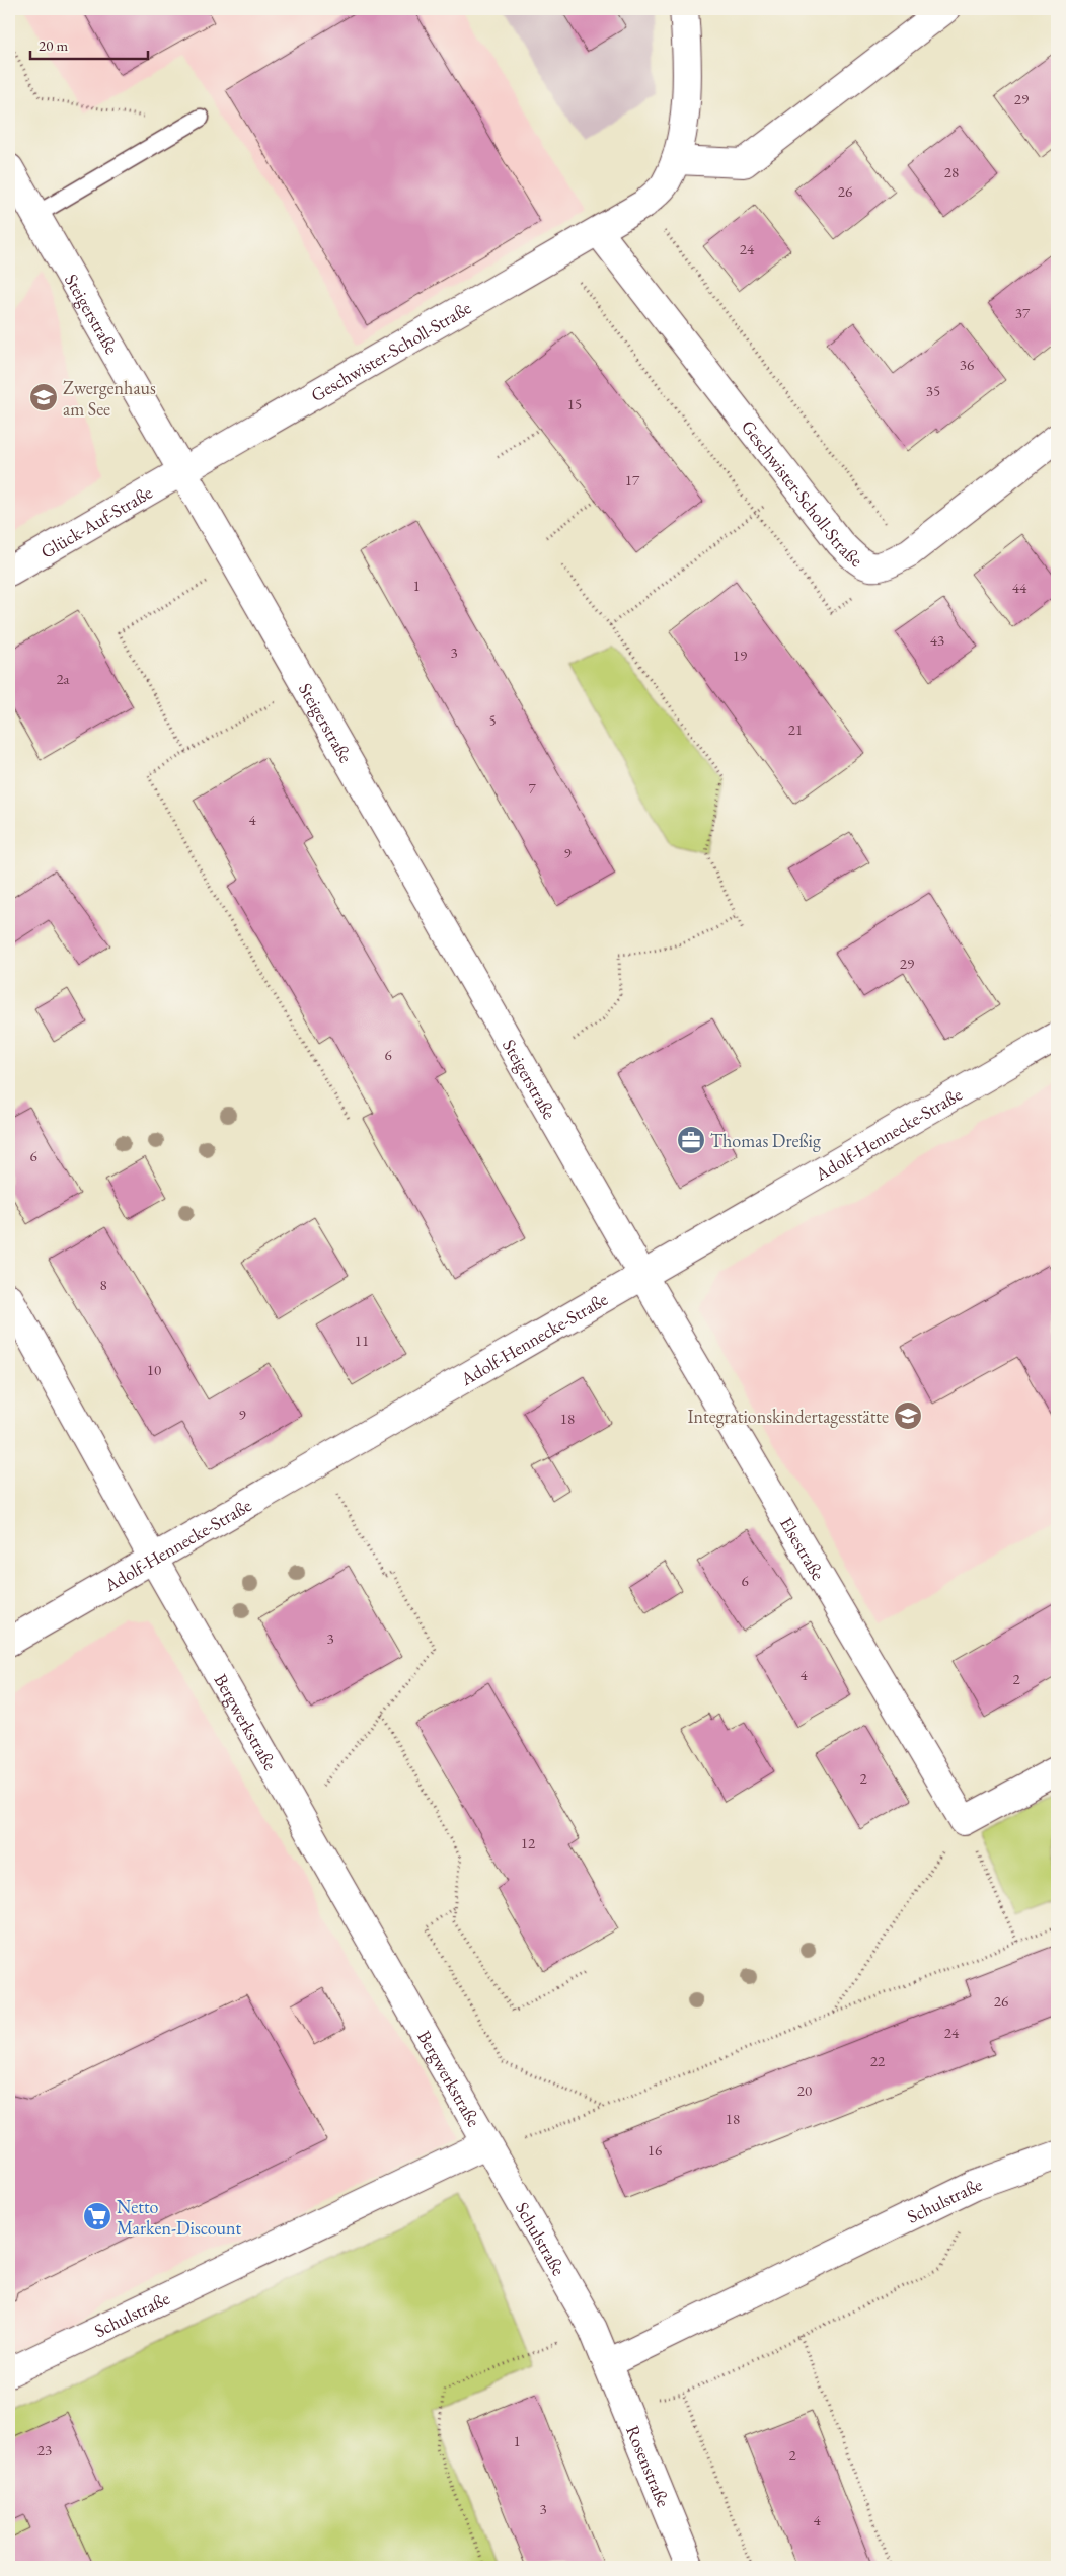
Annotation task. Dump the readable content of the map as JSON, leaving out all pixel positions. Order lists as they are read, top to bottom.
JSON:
{
  "streets": {
    "street": [
      "Steigerstraße",
      "Geschwister-Scholl-Straße",
      "Glück-Auf-Straße",
      "Adolf-Hennecke-Straße",
      "Elsestraße",
      "Bergwerkstraße",
      "Schulstraße",
      "Rosenstraße"
    ]
  },
  "crossings": [
    ["Steigerstraße", "Geschwister-Scholl-Straße"],
    ["Steigerstraße", "Glück-Auf-Straße"],
    ["Steigerstraße", "Adolf-Hennecke-Straße"],
    ["Steigerstraße", "Elsestraße"],
    ["Geschwister-Scholl-Straße", "Glück-Auf-Straße"],
    ["Adolf-Hennecke-Straße", "Elsestraße"],
    ["Adolf-Hennecke-Straße", "Bergwerkstraße"],
    ["Bergwerkstraße", "Schulstraße"],
    ["Schulstraße", "Rosenstraße"]
  ],
  "places": {
    "school or university": ["Zwergenhaus am See", "Integrationskindertagesstätte"],
    "office": ["Thomas Dreßig"],
    "supermarket": ["Netto Marken-Discount"]
  },
  "house_numbers": [
    "29",
    "28",
    "26",
    "24",
    "37",
    "36",
    "35",
    "15",
    "17",
    "1",
    "44",
    "43",
    "3",
    "19",
    "2a",
    "5",
    "21",
    "7",
    "4",
    "9",
    "29",
    "6",
    "6",
    "8",
    "11",
    "10",
    "9",
    "18",
    "6",
    "3",
    "4",
    "2",
    "2",
    "12",
    "26",
    "24",
    "22",
    "20",
    "18",
    "16",
    "1",
    "23",
    "2",
    "3",
    "4"
  ],
  "scale_bar": "20 m"
}
